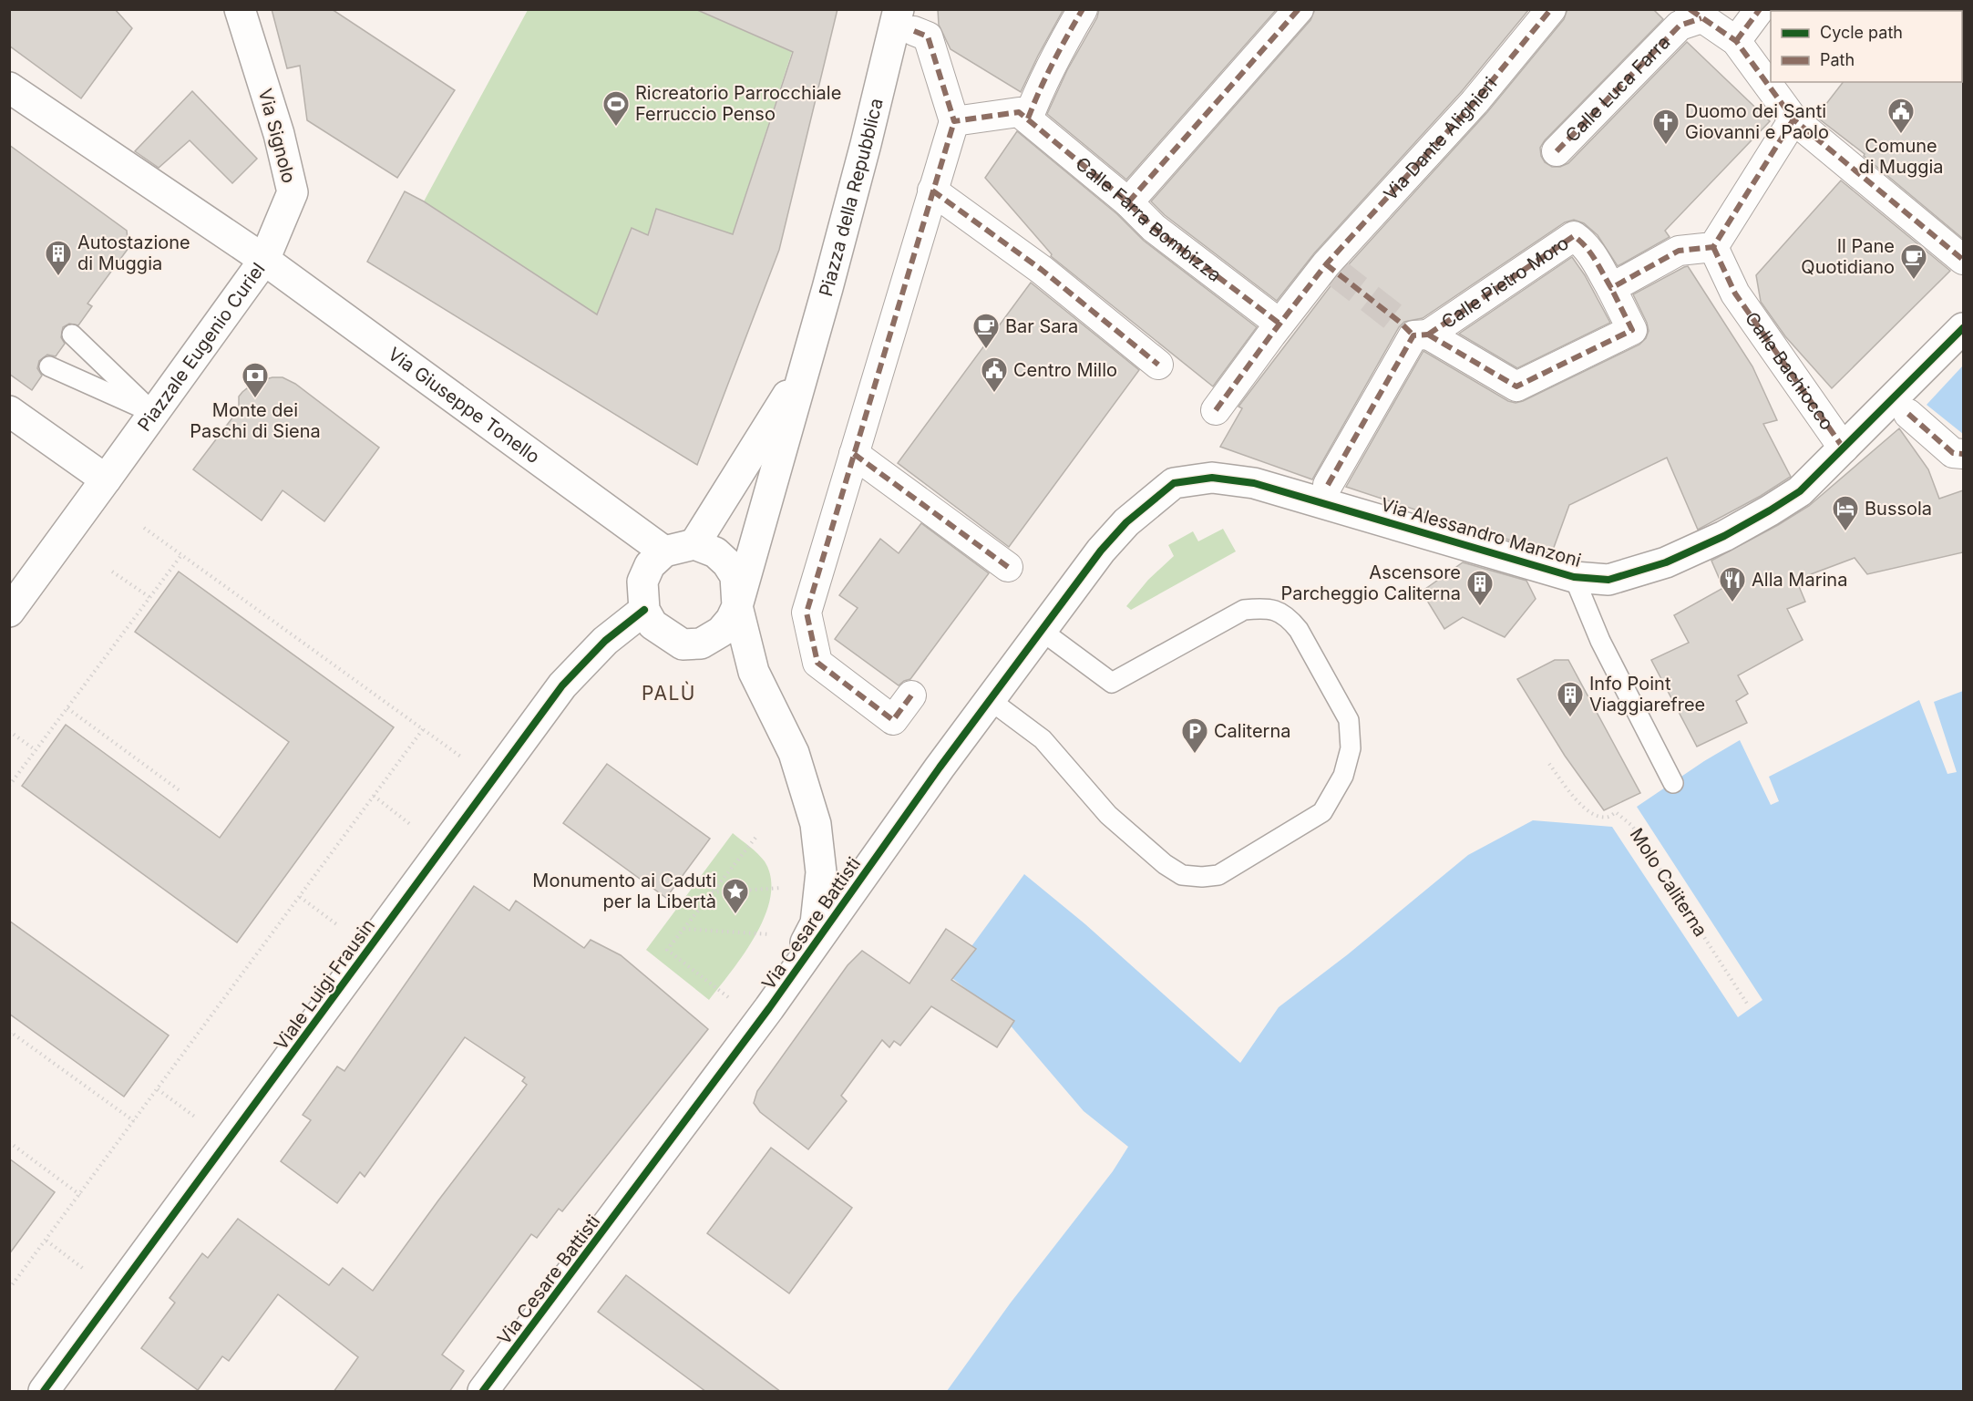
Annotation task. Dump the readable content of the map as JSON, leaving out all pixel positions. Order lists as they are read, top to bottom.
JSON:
{
  "streets": {
    "main road": [
      "Via Signolo",
      "Piazza della Repubblica",
      "Piazzale Eugenio Curiel",
      "Via Giuseppe Tonello",
      "Via Alessandro Manzoni",
      "Via Cesare Battisti",
      "Viale Luigi Frausin"
    ],
    "street": [
      "Calle Luca Farra",
      "Via Dante Alighieri",
      "Calle Farra Bombizza",
      "Calle Pietro Moro",
      "Calle Bachiocco"
    ],
    "path": ["Molo Caliterna"]
  },
  "crossings": [
    ["Via Signolo", "Piazzale Eugenio Curiel"],
    ["Via Signolo", "Via Giuseppe Tonello"],
    ["Via Dante Alighieri", "Calle Farra Bombizza"],
    ["Piazza della Repubblica", "Via Giuseppe Tonello"],
    ["Piazza della Repubblica", "Viale Luigi Frausin"],
    ["Piazzale Eugenio Curiel", "Via Giuseppe Tonello"],
    ["Calle Bachiocco", "Via Alessandro Manzoni"],
    ["Via Giuseppe Tonello", "Viale Luigi Frausin"],
    ["Via Alessandro Manzoni", "Via Cesare Battisti"]
  ],
  "districts": ["PALÙ"],
  "places": {
    "sports": ["Ricreatorio Parrocchiale Ferruccio Penso"],
    "public building": ["Comune di Muggia", "Centro Millo"],
    "church": ["Duomo dei Santi Giovanni e Paolo"],
    "building": ["Autostazione di Muggia", "Ascensore Parcheggio Caliterna", "Info Point Viaggiarefree"],
    "cafe": ["Il Pane Quotidiano", "Bar Sara"],
    "bank": ["Monte dei Paschi di Siena"],
    "hotel": ["Bussola"],
    "restaurant": ["Alla Marina"],
    "parking": ["Caliterna"],
    "place": ["Monumento ai Caduti per la Libertà"]
  },
  "legend": ["Cycle path", "Path"]
}
